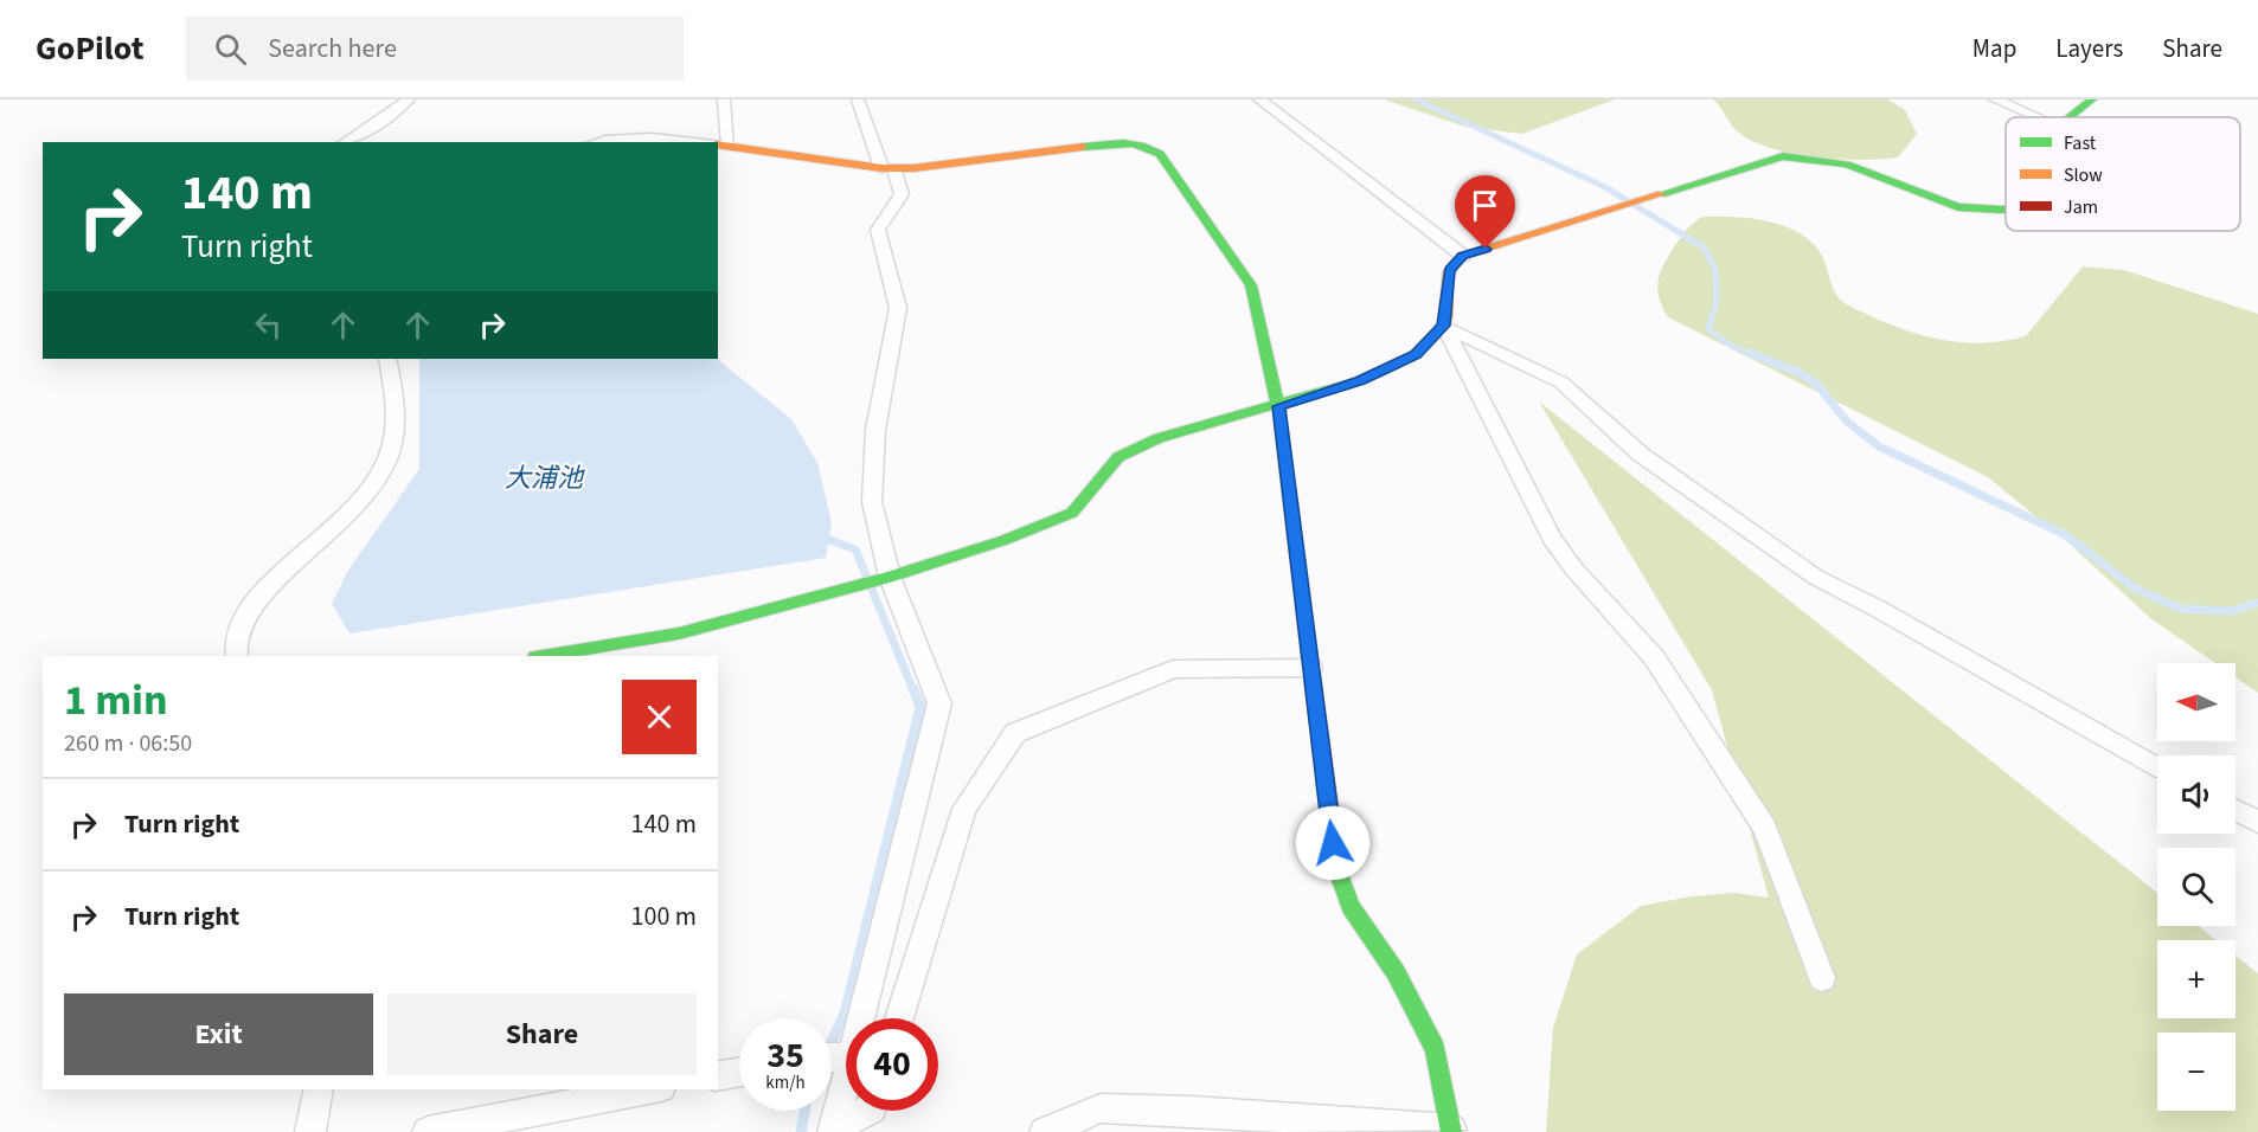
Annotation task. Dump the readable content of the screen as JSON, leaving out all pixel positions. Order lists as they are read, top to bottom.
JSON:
{
  "water": ["大浦池"],
  "legend": ["Fast", "Slow", "Jam"],
  "north": "left",
  "page": {
    "header": "GoPilot",
    "search": "Search here",
    "nav": ["Map", "Layers", "Share"],
    "turn": ["140 m", "Turn right"],
    "heading": ["1 min", "260 m · 06:50"],
    "map_buttons": ["+", "−"],
    "list": [
      {
        "name": "Turn right",
        "value": "140 m"
      },
      {
        "name": "Turn right",
        "value": "100 m"
      }
    ],
    "buttons": ["Exit", "Share"],
    "speed": "35 km/h",
    "limit": "40"
  }
}
